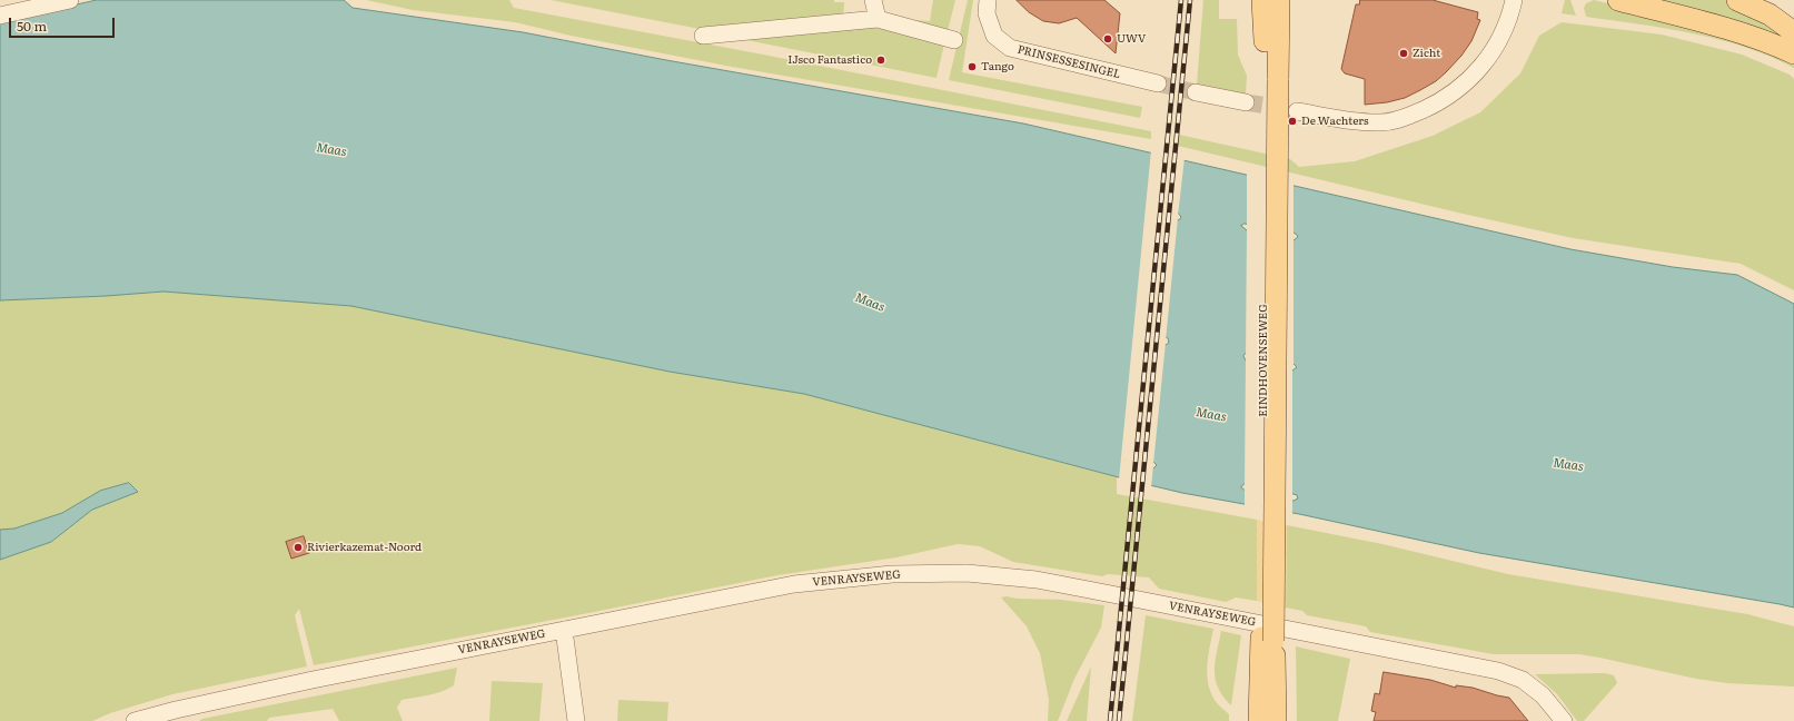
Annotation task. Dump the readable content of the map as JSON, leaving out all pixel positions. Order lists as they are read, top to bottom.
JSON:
{
  "streets": {
    "main road": ["EINDHOVENSEWEG"],
    "street": ["PRINSESSESINGEL", "VENRAYSEWEG"]
  },
  "water": ["Maas"],
  "places": [
    "UWV",
    "Zicht",
    "IJsco Fantastico",
    "Tango",
    "De Wachters",
    "Rivierkazemat-Noord"
  ],
  "scale_bar": "50 m"
}
